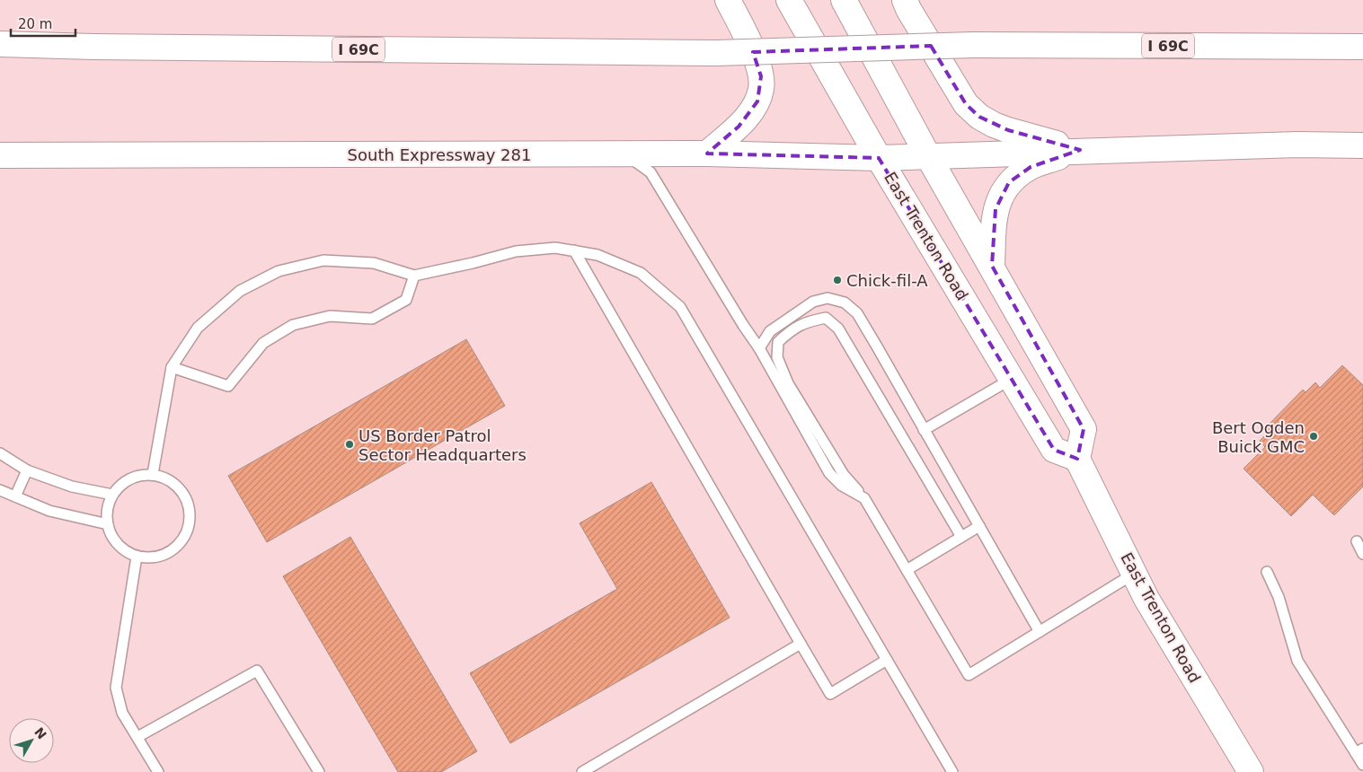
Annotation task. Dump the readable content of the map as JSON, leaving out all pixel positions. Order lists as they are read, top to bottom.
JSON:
{
  "streets": {
    "main road": ["I 69C", "South Expressway 281", "East Trenton Road"]
  },
  "crossings": [
    ["South Expressway 281", "East Trenton Road"]
  ],
  "places": ["Chick-fil-A", "Bert Ogden Buick GMC", "US Border Patrol Sector Headquarters"],
  "scale_bar": "20 m",
  "north": "top right"
}
